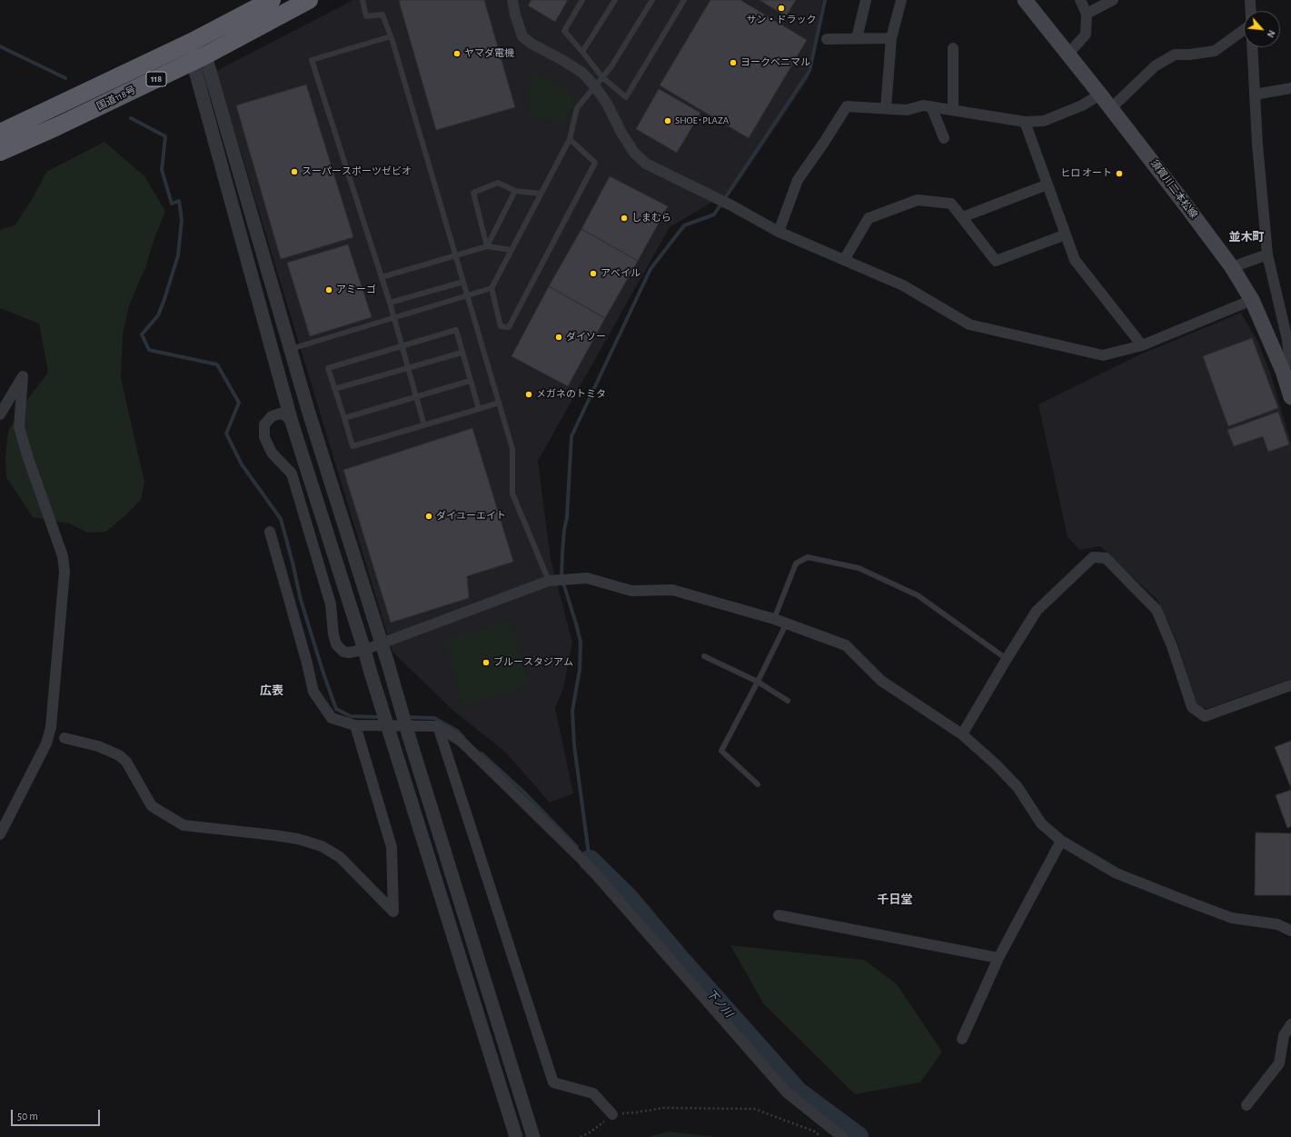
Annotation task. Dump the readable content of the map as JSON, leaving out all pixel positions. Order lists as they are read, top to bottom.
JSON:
{
  "streets": {
    "highway": ["118", "国道118号"],
    "main road": ["須賀川二本松線"]
  },
  "districts": ["並木町", "広表", "千日堂"],
  "water": ["下ノ川"],
  "places": [
    "サン・ドラック",
    "ヤマダ電機",
    "ヨークベニマル",
    "SHOE･PLAZA",
    "スーパースポーツゼビオ",
    "ヒロ オート",
    "しまむら",
    "アベイル",
    "アミーゴ",
    "ダイソー",
    "メガネのトミタ",
    "ダイユーエイト",
    "ブルースタジアム"
  ],
  "scale_bar": "50 m",
  "north": "bottom right"
}
